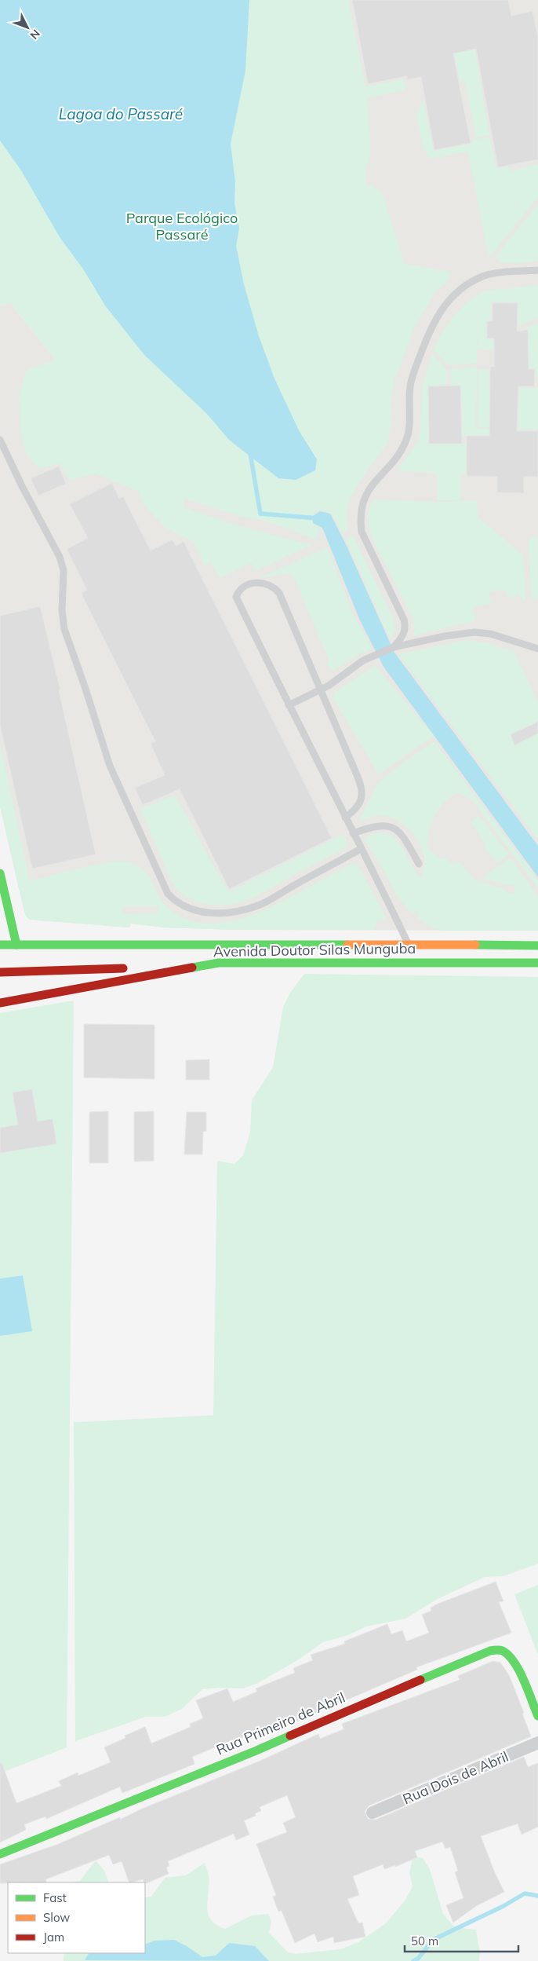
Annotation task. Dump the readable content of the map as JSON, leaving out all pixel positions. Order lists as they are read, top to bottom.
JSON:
{
  "streets": {
    "main road": ["Avenida Doutor Silas Munguba", "Rua Primeiro de Abril"],
    "street": ["Rua Dois de Abril"]
  },
  "water": ["Lagoa do Passaré"],
  "parks": ["Parque Ecológico Passaré"],
  "legend": ["Fast", "Slow", "Jam"],
  "scale_bar": "50 m",
  "north": "bottom right"
}
